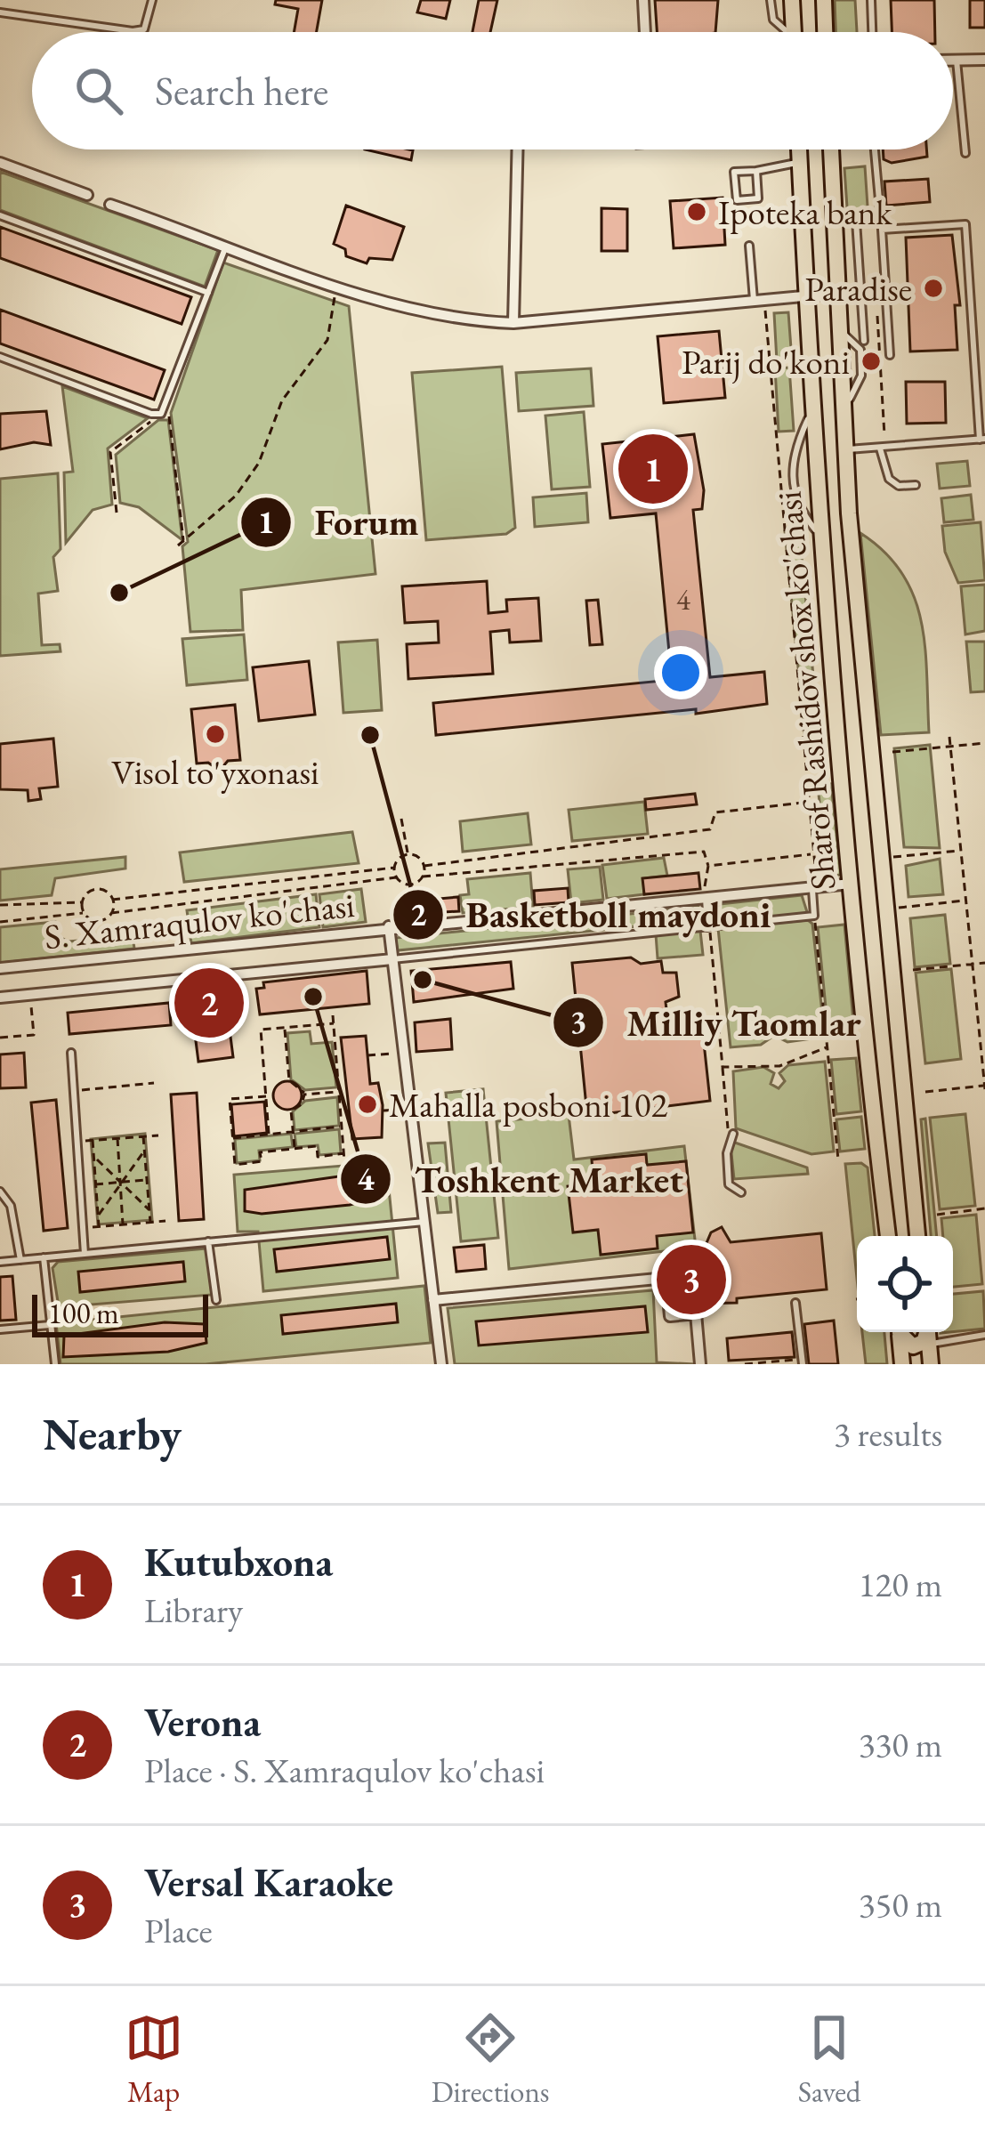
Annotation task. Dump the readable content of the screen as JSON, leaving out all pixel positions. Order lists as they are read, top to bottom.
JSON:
{
  "streets": {
    "main road": ["Sharof Rashidov shox ko'chasi"],
    "street": ["S. Xamraqulov ko'chasi"]
  },
  "crossings": [
    ["Sharof Rashidov shox ko'chasi", "S. Xamraqulov ko'chasi"]
  ],
  "places": [
    "Ipoteka bank",
    "Paradise",
    "Parij do'koni",
    "Forum",
    "Visol to'yxonasi",
    "Basketboll maydoni",
    "Milliy Taomlar",
    "Toshkent Market",
    "Mahalla posboni 102"
  ],
  "house_numbers": ["4"],
  "scale_bar": "100 m",
  "page": {
    "search": "Search here",
    "pins": ["1", "2", "3"],
    "scale": "100 m",
    "heading": ["Nearby", "3 results"],
    "list": [
      {
        "mark": "1",
        "name": "Kutubxona",
        "note": "Library",
        "value": "120 m"
      },
      {
        "mark": "2",
        "name": "Verona",
        "note": "Place · S. Xamraqulov ko'chasi",
        "value": "330 m"
      },
      {
        "mark": "3",
        "name": "Versal Karaoke",
        "note": "Place",
        "value": "350 m"
      }
    ],
    "nav": ["Map", "Directions", "Saved"]
  }
}
